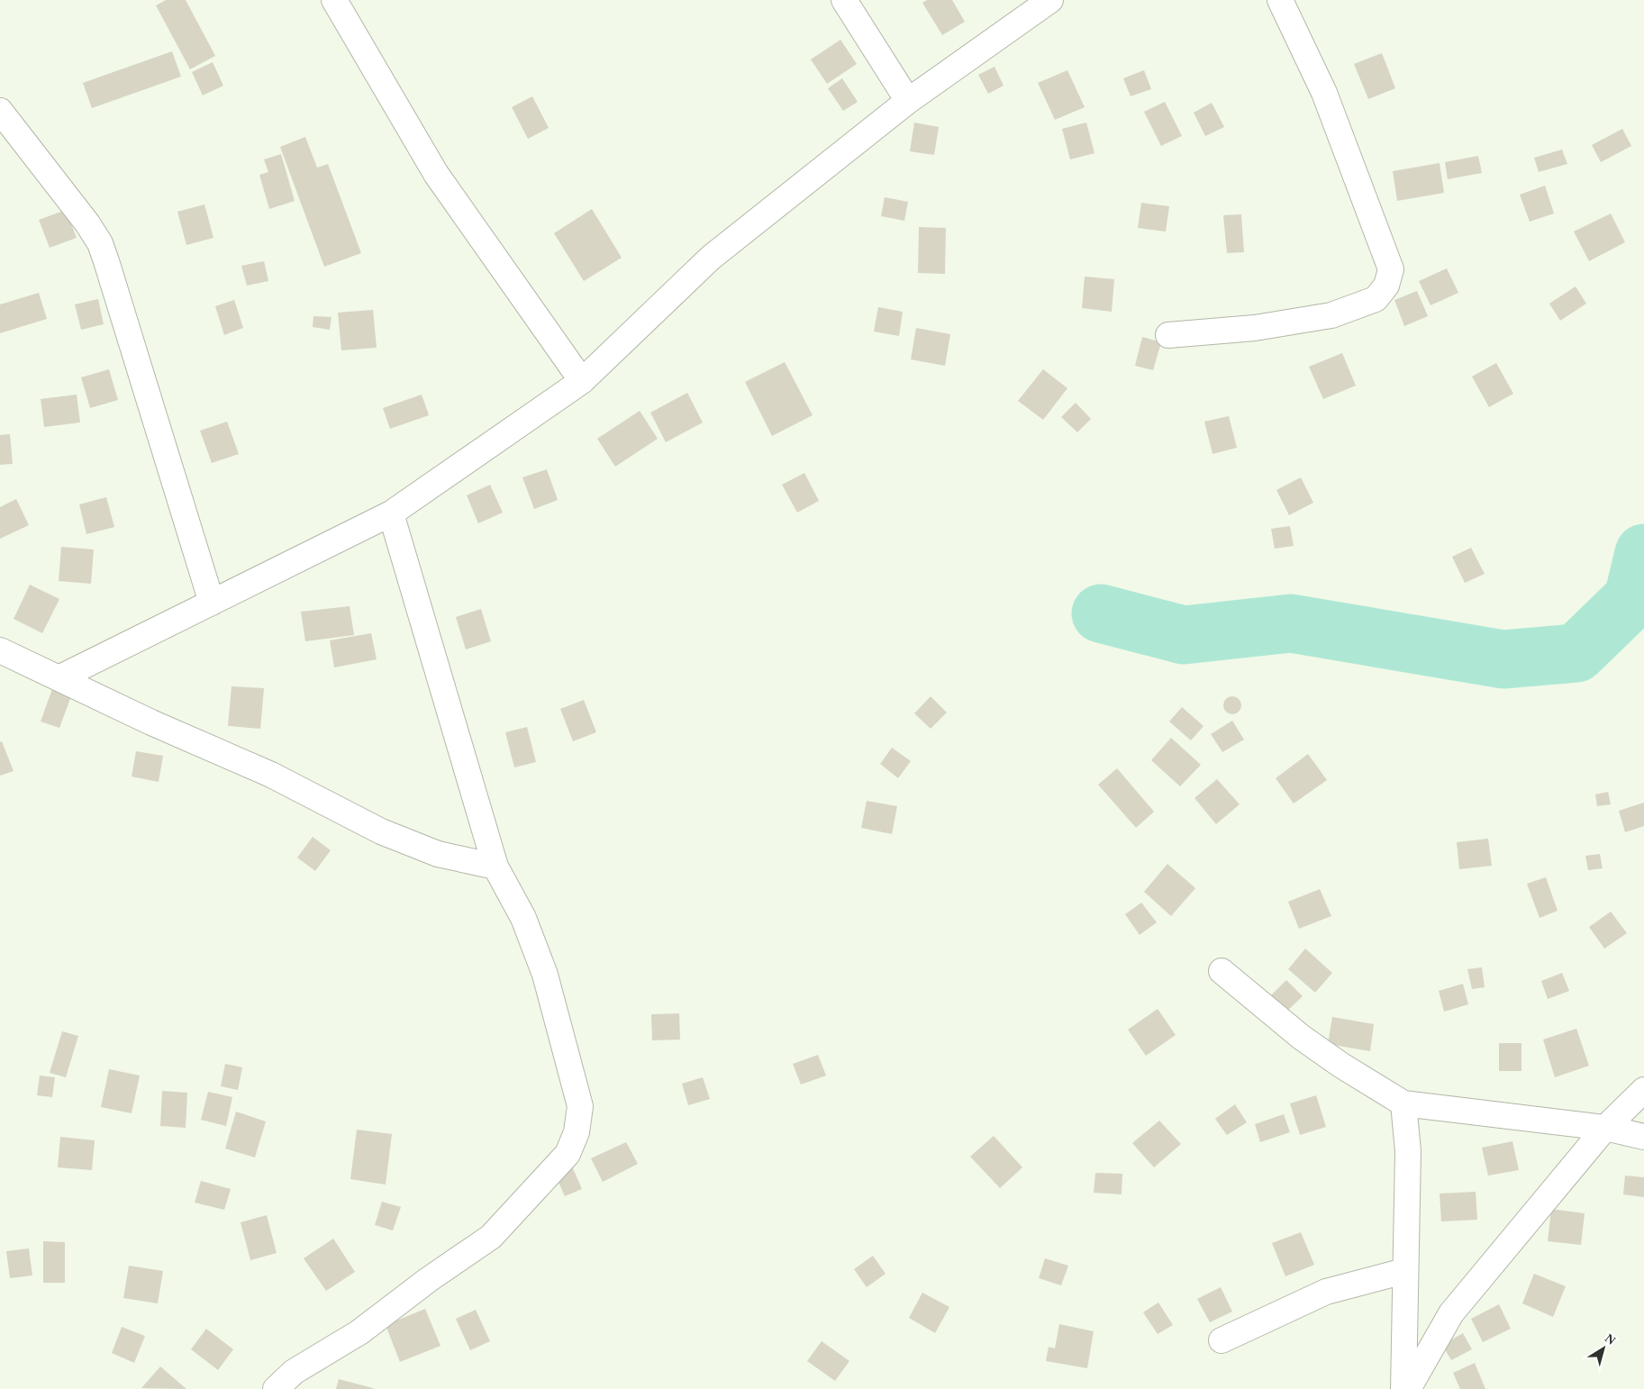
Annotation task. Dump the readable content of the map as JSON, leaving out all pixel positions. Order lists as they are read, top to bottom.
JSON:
{
  "north": "top right"
}
